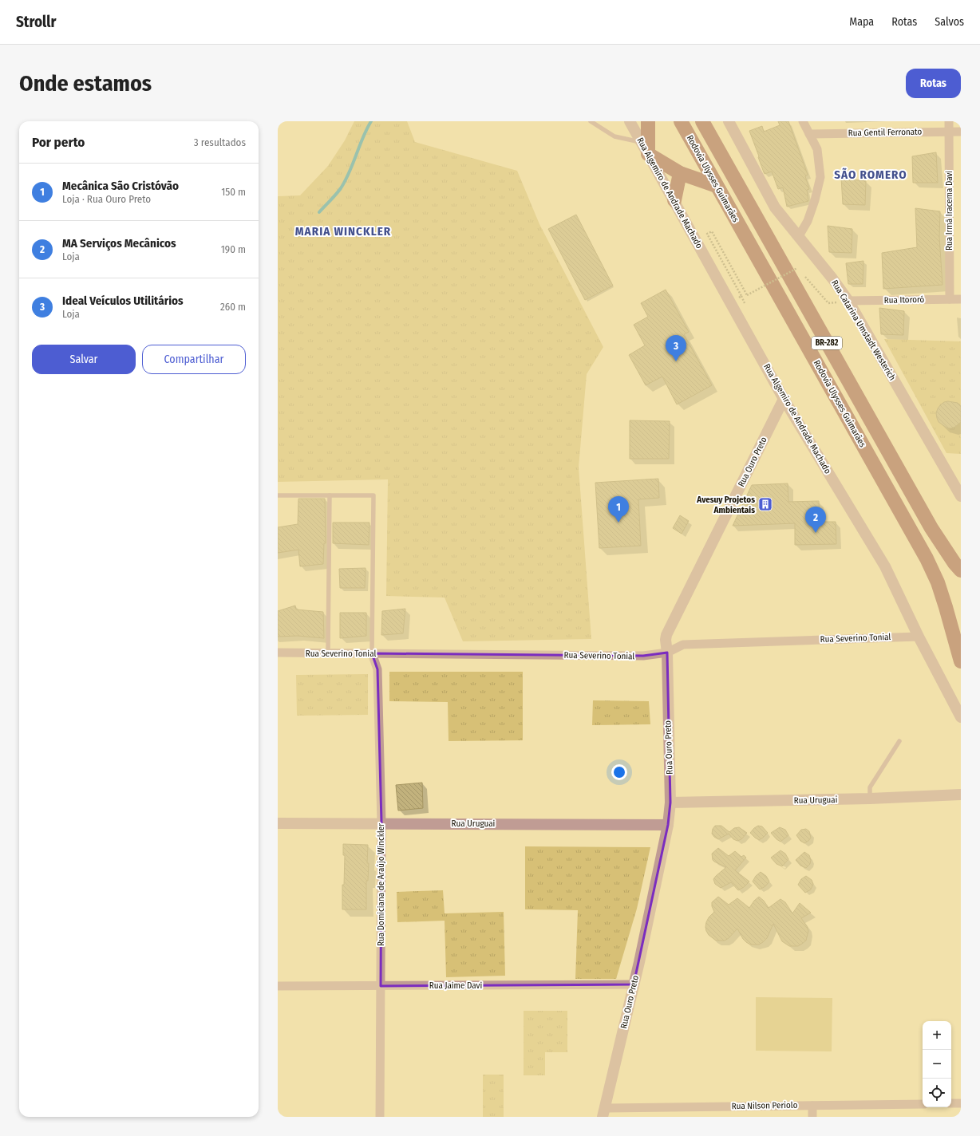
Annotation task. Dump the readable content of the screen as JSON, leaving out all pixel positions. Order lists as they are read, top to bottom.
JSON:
{
  "streets": {
    "highway": ["Rodovia Ulysses Guimarães", "BR-282"],
    "street": [
      "Rua Gentil Ferronato",
      "Rua Algemiro de Andrade Machado",
      "Rua Irmã Iracema Davi",
      "Rua Itororó",
      "Rua Catarina Umstadt Westerich",
      "Rua Ouro Preto",
      "Rua Severino Tonial",
      "Rua Uruguai",
      "Rua Domiciana de Araújo Winckler",
      "Rua Jaime Davi",
      "Rua Nilson Periolo"
    ]
  },
  "crossings": [
    ["Rua Gentil Ferronato", "Rua Irmã Iracema Davi"],
    ["Rua Algemiro de Andrade Machado", "Rua Ouro Preto"],
    ["Rua Algemiro de Andrade Machado", "Rua Severino Tonial"],
    ["Rua Irmã Iracema Davi", "Rua Itororó"],
    ["Rua Itororó", "Rua Catarina Umstadt Westerich"],
    ["Rua Ouro Preto", "Rua Severino Tonial"],
    ["Rua Ouro Preto", "Rua Uruguai"],
    ["Rua Ouro Preto", "Rua Jaime Davi"],
    ["Rua Ouro Preto", "Rua Nilson Periolo"],
    ["Rua Severino Tonial", "Rua Domiciana de Araújo Winckler"],
    ["Rua Uruguai", "Rua Domiciana de Araújo Winckler"],
    ["Rua Domiciana de Araújo Winckler", "Rua Jaime Davi"]
  ],
  "districts": ["SÃO ROMERO", "MARIA WINCKLER"],
  "places": {
    "building": ["Avesuy Projetos Ambientais"]
  },
  "page": {
    "header": "Strollr",
    "nav": ["Mapa", "Rotas", "Salvos"],
    "buttons": [
      "Rotas",
      ["Salvar", "Compartilhar"]
    ],
    "title": "Onde estamos",
    "heading": ["Por perto", "3 resultados"],
    "list": [
      {
        "mark": "1",
        "name": "Mecânica São Cristóvão",
        "note": "Loja · Rua Ouro Preto",
        "value": "150 m"
      },
      {
        "mark": "2",
        "name": "MA Serviços Mecânicos",
        "note": "Loja",
        "value": "190 m"
      },
      {
        "mark": "3",
        "name": "Ideal Veículos Utilitários",
        "note": "Loja",
        "value": "260 m"
      }
    ],
    "pins": ["3", "1", "2"],
    "map_buttons": ["+", "−"]
  }
}
